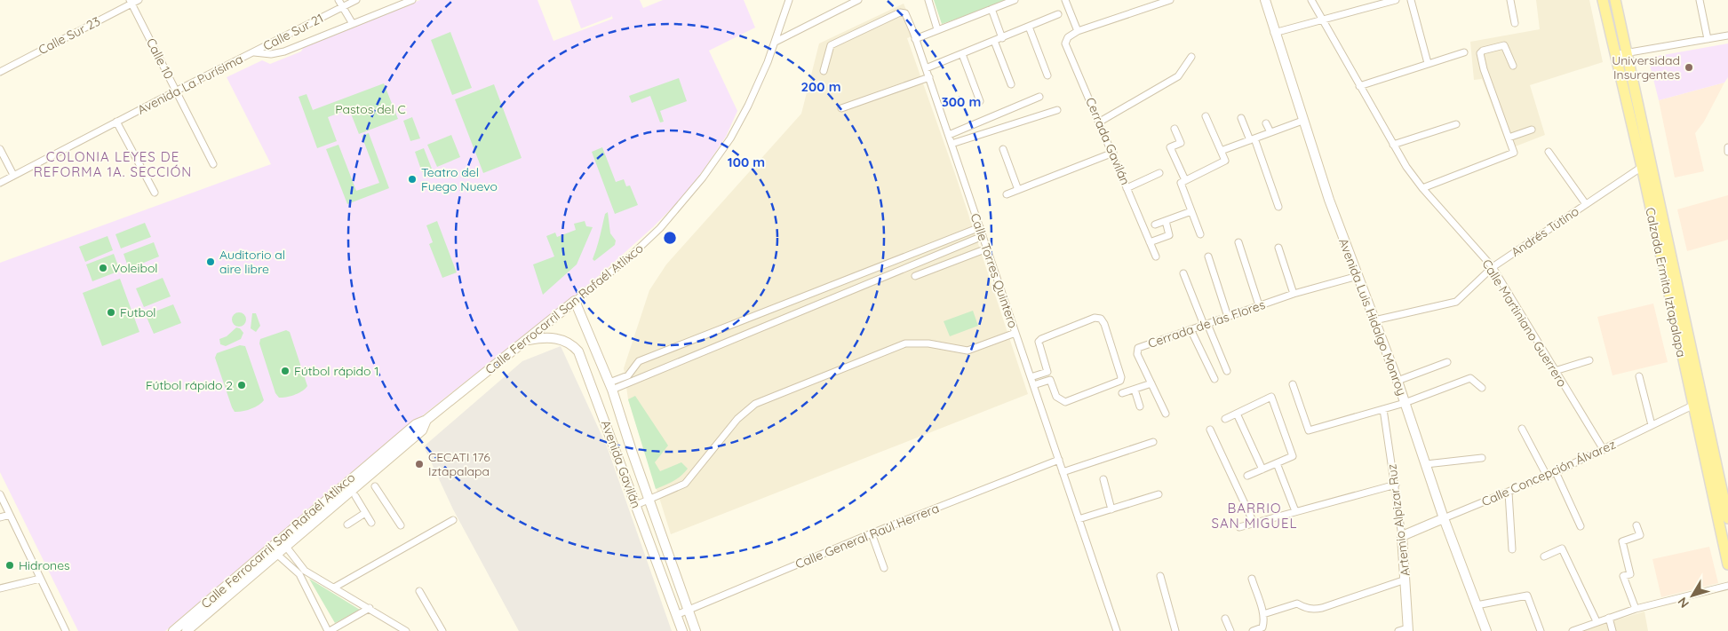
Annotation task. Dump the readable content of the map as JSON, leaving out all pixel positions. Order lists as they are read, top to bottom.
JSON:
{
  "streets": {
    "main road": [
      "Calzada Ermita Iztapalapa",
      "Calle Ferrocarril San Rafaél Atlixco",
      "Avenida Luis Hidalgo Monroy",
      "Avenida Gavilán",
      "Calle Concepción Álvarez",
      "Artemio Alpizar Ruz"
    ],
    "street": [
      "Calle Sur 21",
      "Calle Sur 23",
      "Calle 10",
      "Avenida La Purísima",
      "Cerrada Gavilán",
      "Andrés Tutino",
      "Calle Torres Quintero",
      "Calle Martiniano Guerrero",
      "Cerrada de las Flores",
      "Calle General Raúl Herrera"
    ]
  },
  "crossings": [
    ["Calle Sur 21", "Avenida La Purísima"],
    ["Calle Sur 23", "Calle 10"],
    ["Calle 10", "Avenida La Purísima"],
    ["Andrés Tutino", "Calzada Ermita Iztapalapa"],
    ["Andrés Tutino", "Avenida Luis Hidalgo Monroy"],
    ["Andrés Tutino", "Calle Martiniano Guerrero"],
    ["Calle Torres Quintero", "Calle General Raúl Herrera"],
    ["Calzada Ermita Iztapalapa", "Calle Concepción Álvarez"],
    ["Calle Ferrocarril San Rafaél Atlixco", "Avenida Gavilán"],
    ["Avenida Luis Hidalgo Monroy", "Cerrada de las Flores"],
    ["Avenida Luis Hidalgo Monroy", "Calle Concepción Álvarez"],
    ["Calle Martiniano Guerrero", "Calle Concepción Álvarez"],
    ["Avenida Gavilán", "Calle General Raúl Herrera"],
    ["Calle Concepción Álvarez", "Artemio Alpizar Ruz"]
  ],
  "districts": ["COLONIA LEYES DE REFORMA 1A. SECCIÓN", "BARRIO SAN MIGUEL"],
  "parks": ["Pastos del C"],
  "places": [
    "Universidad Insurgentes",
    "Teatro del Fuego Nuevo",
    "Auditorio al aire libre",
    "Voleibol",
    "Futbol",
    "Fútbol rápido 1",
    "Fútbol rápido 2",
    "CECATI 176 Iztapalapa",
    "Hidrones"
  ],
  "north": "bottom left",
  "rings": ["200 m", "300 m", "100 m"]
}
